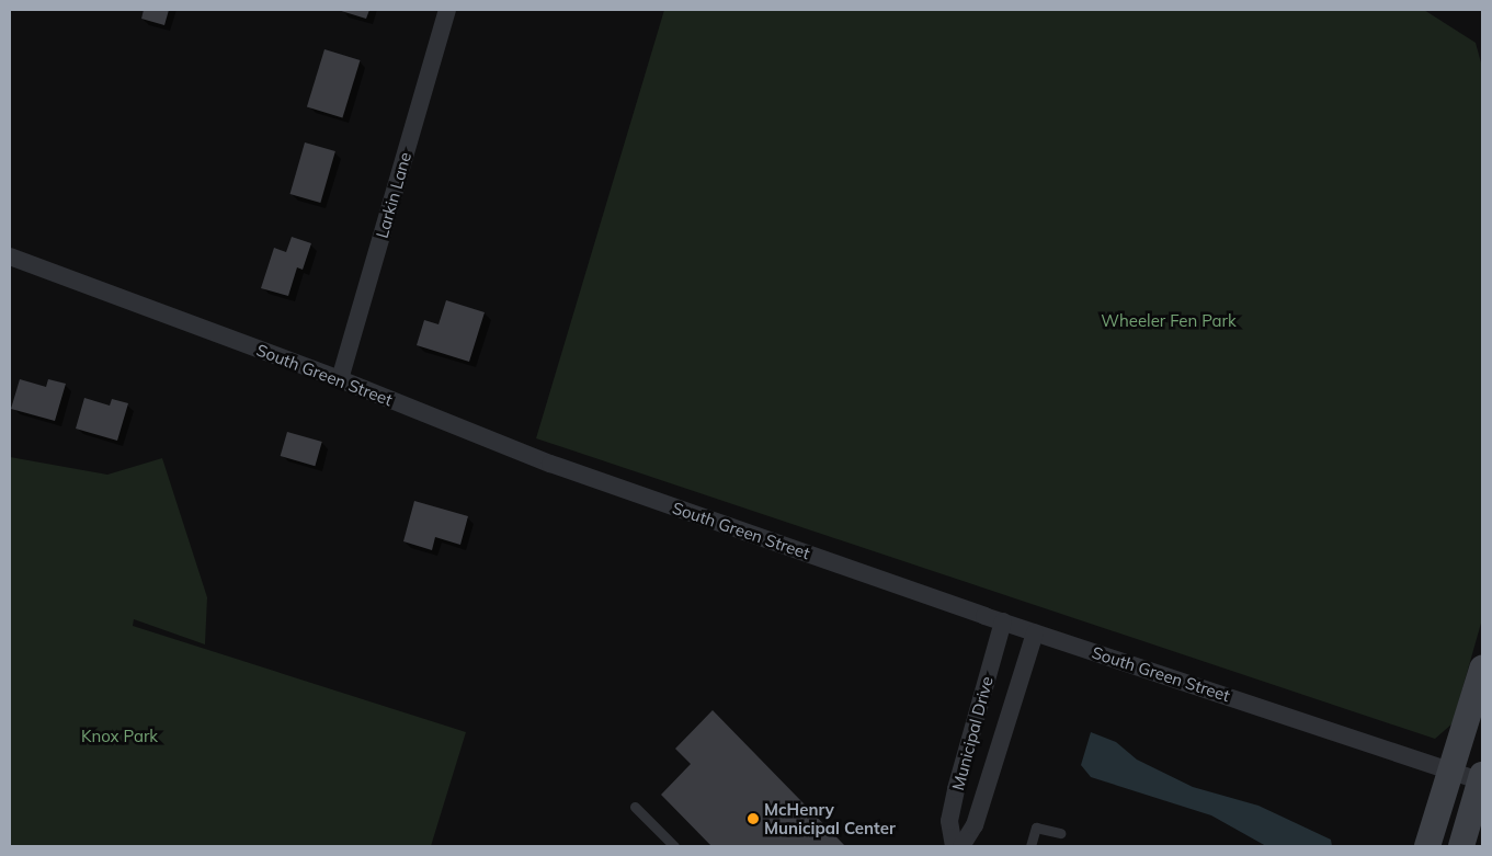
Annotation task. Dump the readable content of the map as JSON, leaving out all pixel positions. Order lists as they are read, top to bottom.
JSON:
{
  "streets": {
    "street": ["Larkin Lane", "South Green Street", "Municipal Drive"]
  },
  "crossings": [
    ["Larkin Lane", "South Green Street"],
    ["South Green Street", "Municipal Drive"]
  ],
  "parks": ["Wheeler Fen Park", "Knox Park"],
  "places": ["McHenry Municipal Center"]
}
